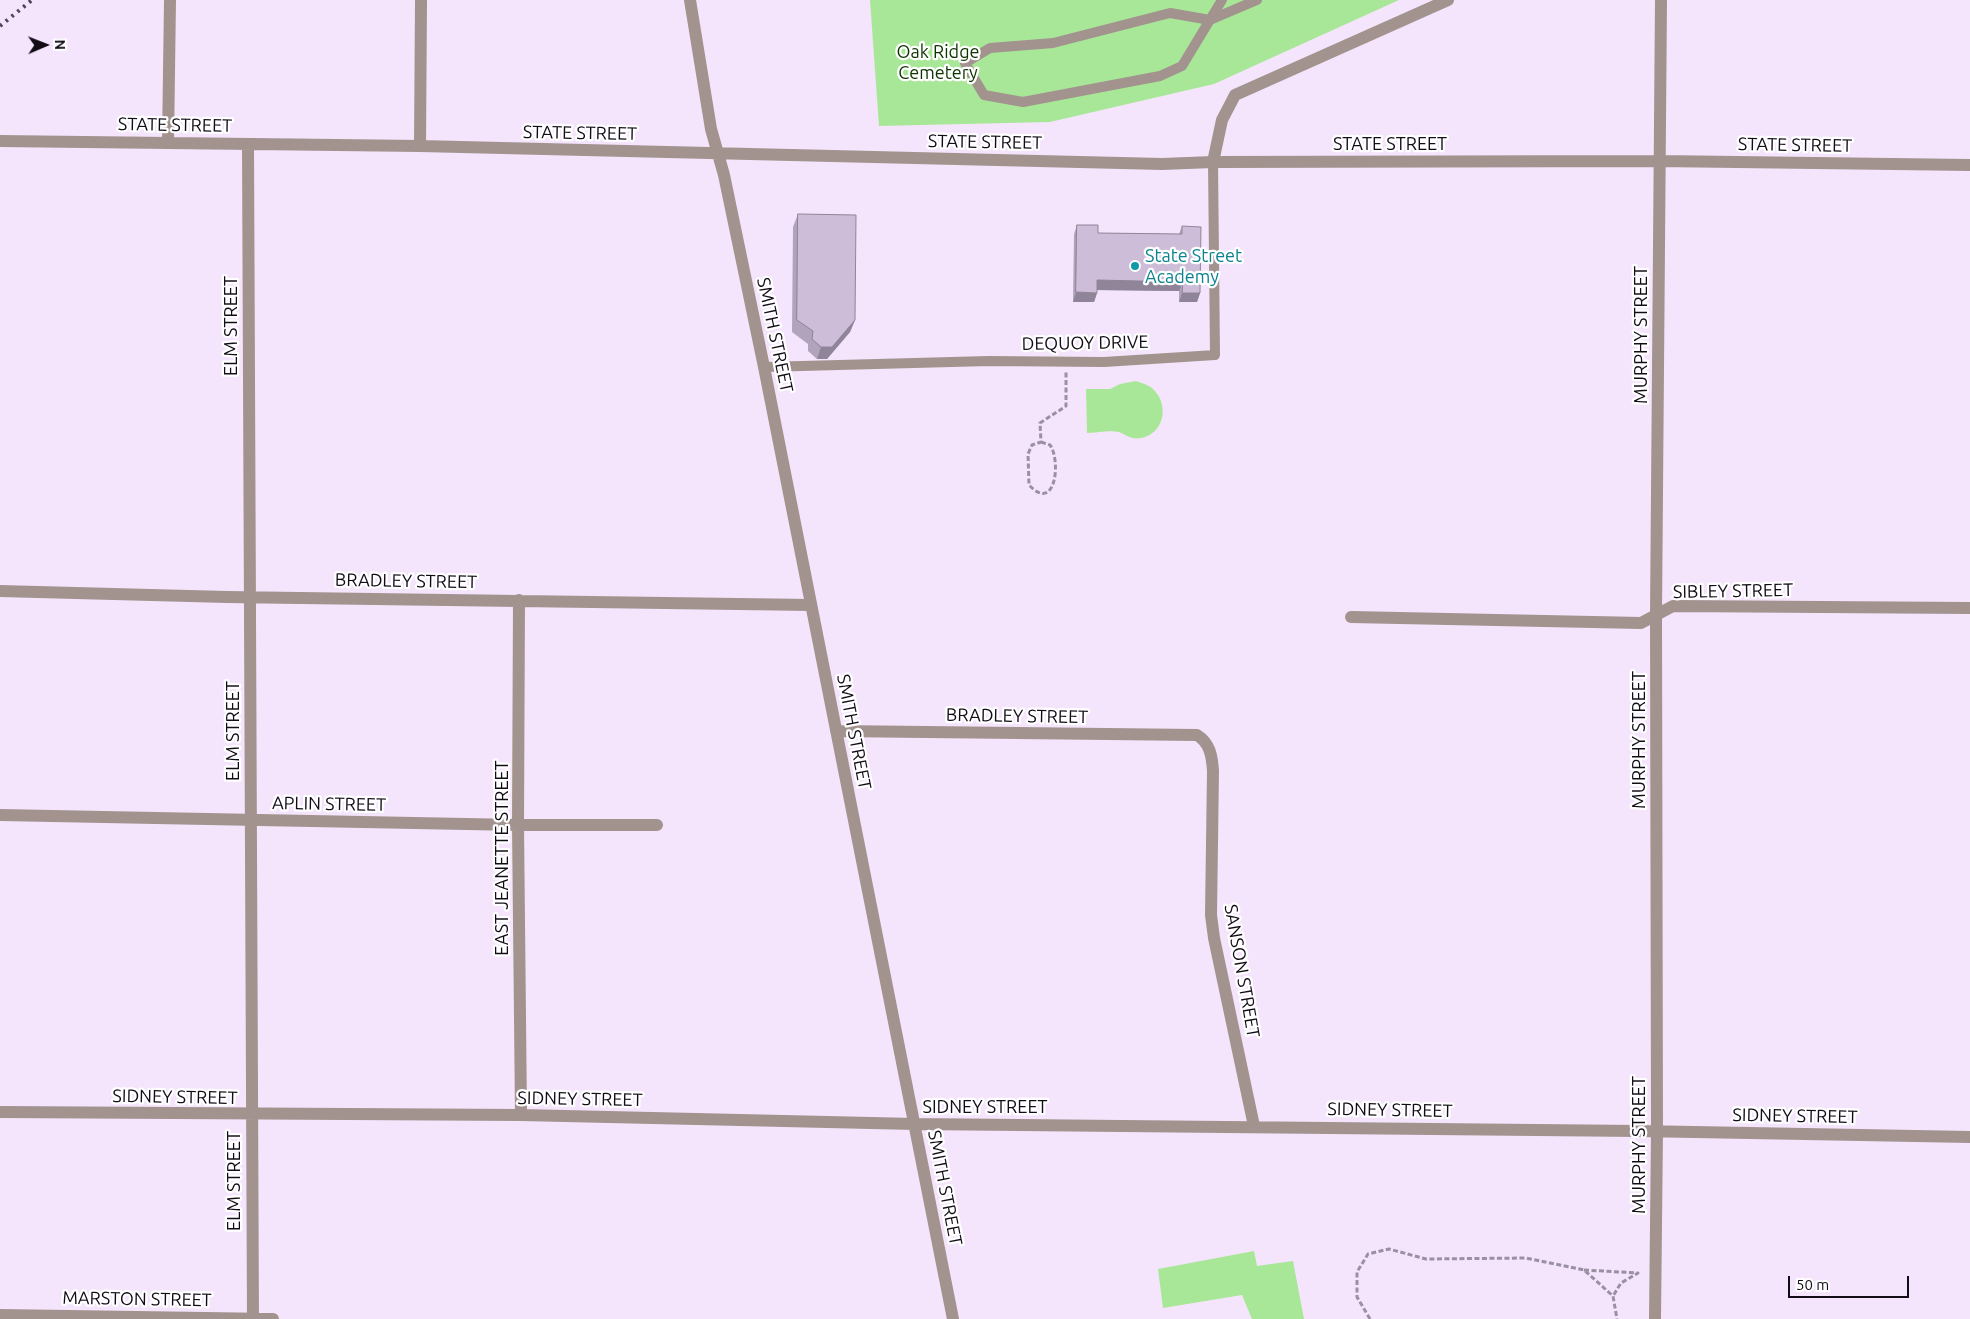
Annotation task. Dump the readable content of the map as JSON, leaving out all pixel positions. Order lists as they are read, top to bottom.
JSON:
{
  "streets": {
    "street": [
      "STATE STREET",
      "ELM STREET",
      "SMITH STREET",
      "MURPHY STREET",
      "BRADLEY STREET",
      "SIBLEY STREET",
      "APLIN STREET",
      "EAST JEANETTE STREET",
      "SANSON STREET",
      "SIDNEY STREET",
      "MARSTON STREET"
    ],
    "lane": ["DEQUOY DRIVE"]
  },
  "crossings": [
    ["STATE STREET", "ELM STREET"],
    ["STATE STREET", "SMITH STREET"],
    ["STATE STREET", "MURPHY STREET"],
    ["STATE STREET", "DEQUOY DRIVE"],
    ["ELM STREET", "BRADLEY STREET"],
    ["ELM STREET", "APLIN STREET"],
    ["ELM STREET", "SIDNEY STREET"],
    ["ELM STREET", "MARSTON STREET"],
    ["SMITH STREET", "DEQUOY DRIVE"],
    ["SMITH STREET", "BRADLEY STREET"],
    ["SMITH STREET", "SIDNEY STREET"],
    ["MURPHY STREET", "SIBLEY STREET"],
    ["MURPHY STREET", "SIDNEY STREET"],
    ["BRADLEY STREET", "EAST JEANETTE STREET"],
    ["BRADLEY STREET", "SANSON STREET"],
    ["APLIN STREET", "EAST JEANETTE STREET"],
    ["EAST JEANETTE STREET", "SIDNEY STREET"],
    ["SANSON STREET", "SIDNEY STREET"]
  ],
  "parks": ["Oak Ridge Cemetery"],
  "places": ["State Street Academy"],
  "scale_bar": "50 m",
  "north": "right"
}
